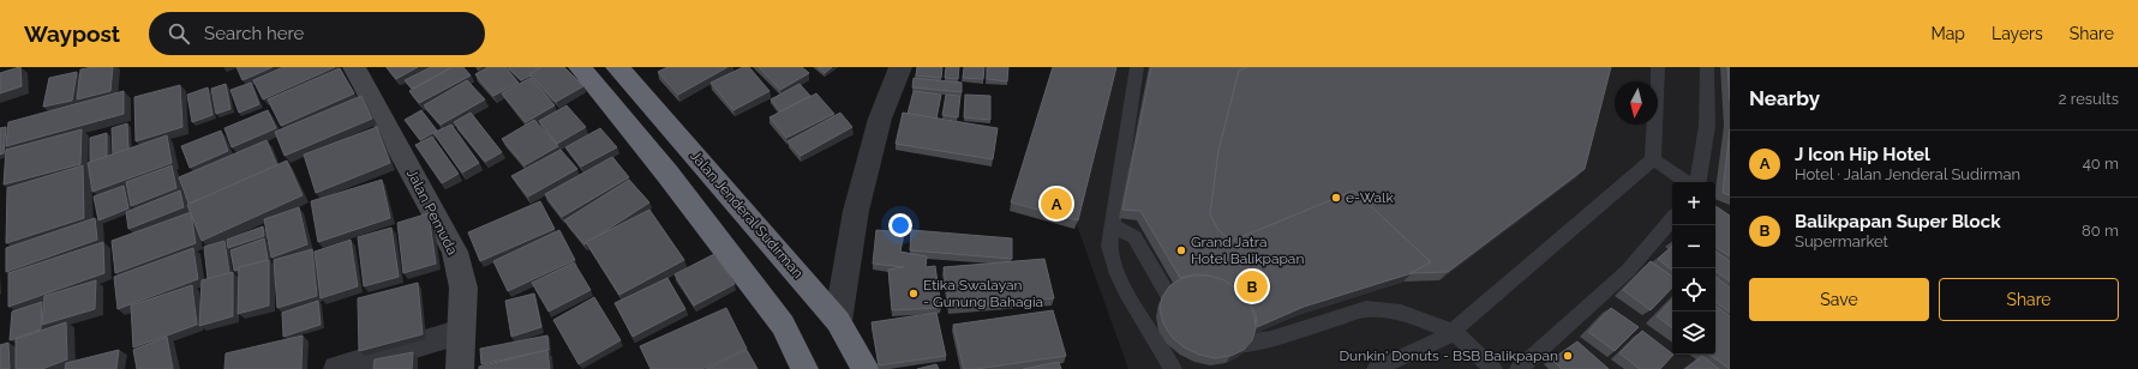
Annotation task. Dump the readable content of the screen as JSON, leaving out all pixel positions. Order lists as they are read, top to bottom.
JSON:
{
  "streets": {
    "highway": ["Jalan Jenderal Sudirman"],
    "street": ["Jalan Pemuda"]
  },
  "places": [
    "e-Walk",
    "Grand Jatra Hotel Balikpapan",
    "Etika Swalayan - Gunung Bahagia",
    "Dunkin' Donuts - BSB Balikpapan"
  ],
  "north": "bottom",
  "page": {
    "header": "Waypost",
    "search": "Search here",
    "nav": ["Map", "Layers", "Share"],
    "heading": ["Nearby", "2 results"],
    "list": [
      {
        "mark": "A",
        "name": "J Icon Hip Hotel",
        "note": "Hotel · Jalan Jenderal Sudirman",
        "value": "40 m"
      },
      {
        "mark": "B",
        "name": "Balikpapan Super Block",
        "note": "Supermarket",
        "value": "80 m"
      }
    ],
    "map_buttons": ["+", "−"],
    "pins": ["A", "B"],
    "buttons": ["Save", "Share"]
  }
}
